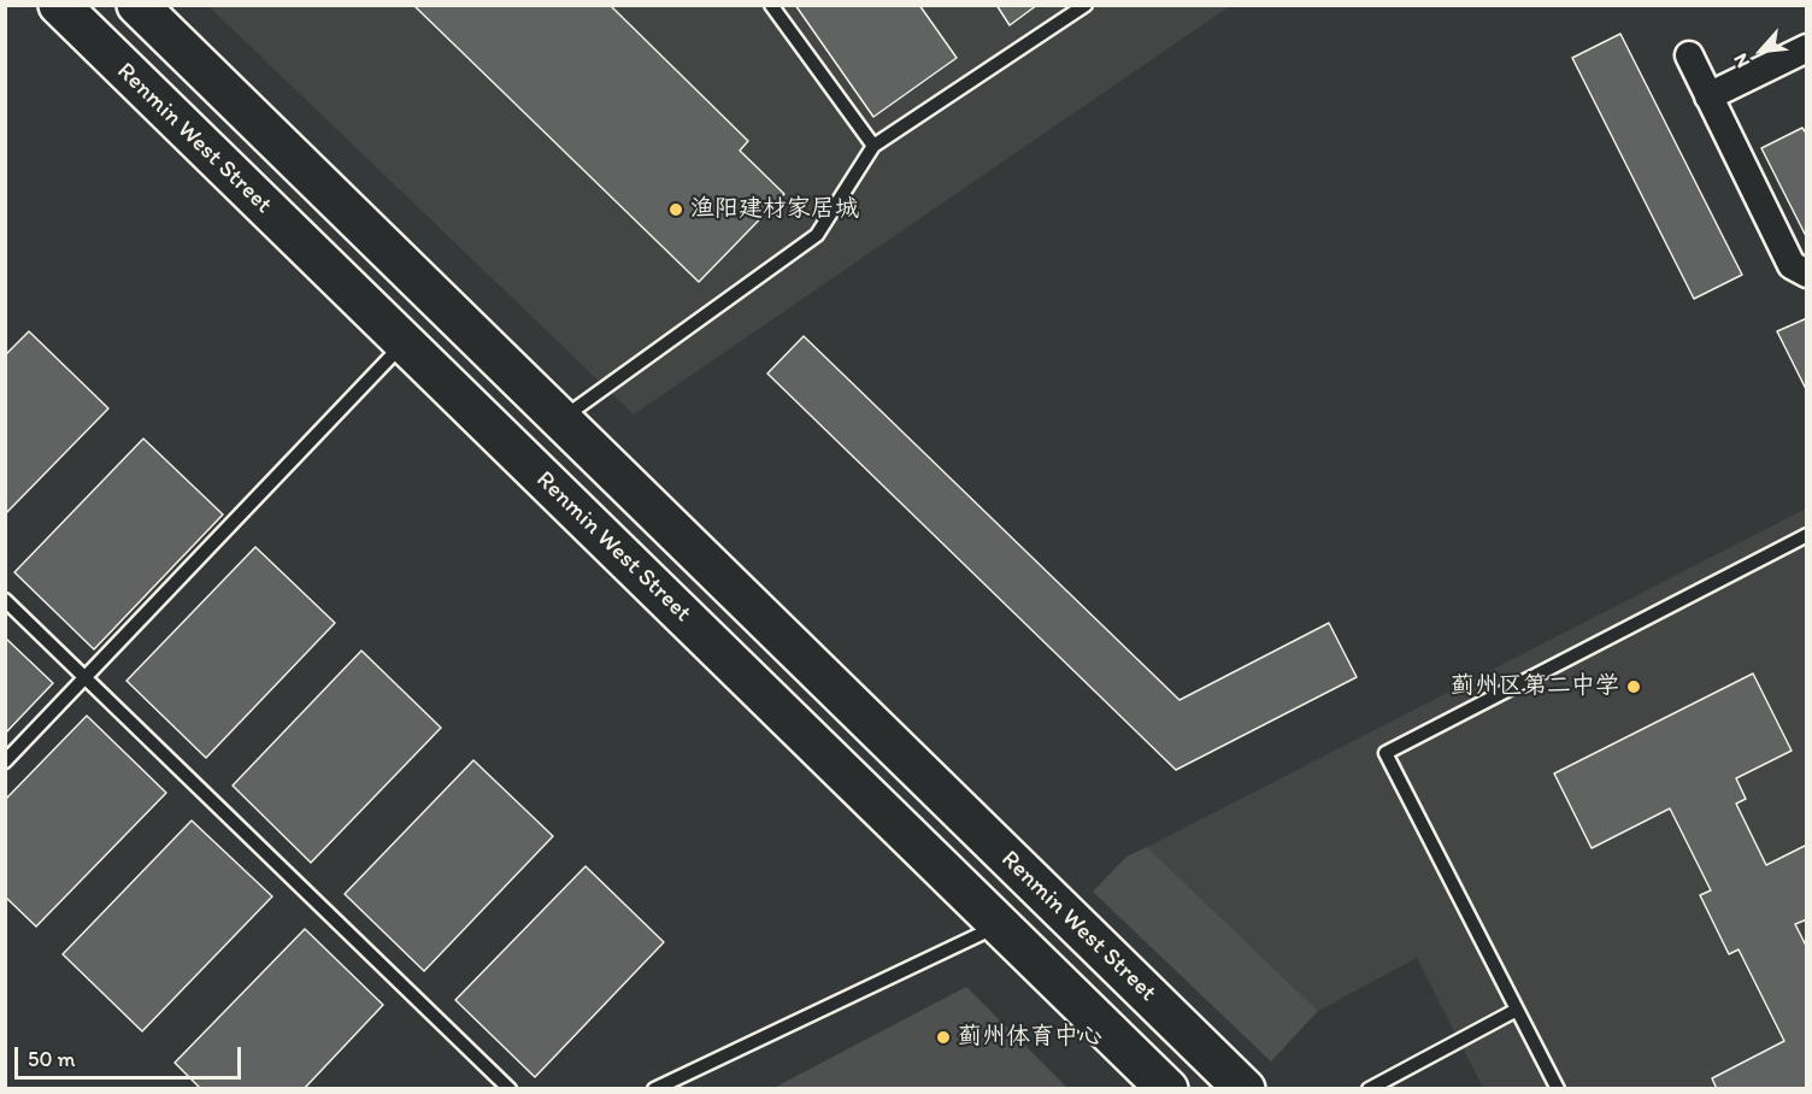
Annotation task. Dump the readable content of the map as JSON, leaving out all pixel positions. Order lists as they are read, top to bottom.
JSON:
{
  "streets": {
    "main road": ["Renmin West Street"]
  },
  "places": ["渔阳建材家居城", "蓟州区第二中学", "蓟州体育中心"],
  "scale_bar": "50 m",
  "north": "bottom left"
}
